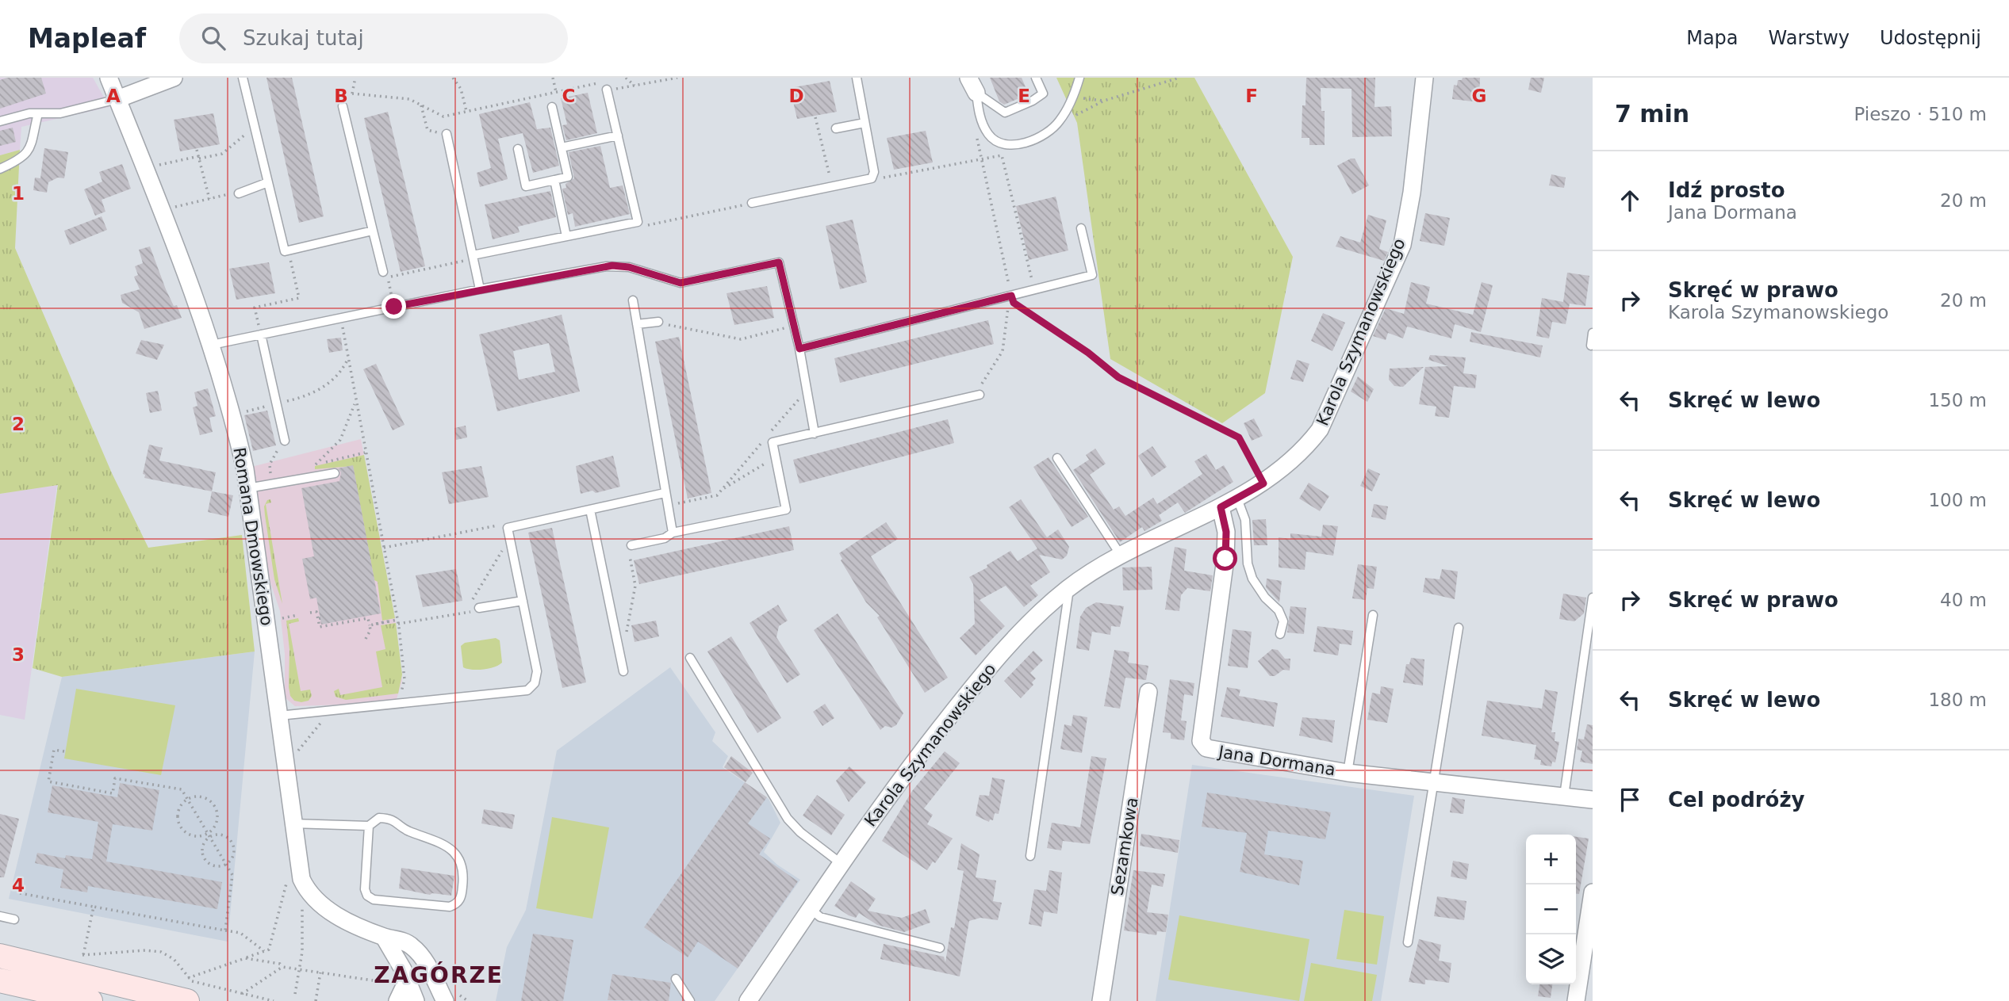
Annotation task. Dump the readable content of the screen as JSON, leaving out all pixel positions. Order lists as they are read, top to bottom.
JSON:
{
  "streets": {
    "street": [
      "Karola Szymanowskiego",
      "Romana Dmowskiego",
      "Jana Dormana",
      "Sezamkowa"
    ]
  },
  "crossings": [
    ["Karola Szymanowskiego", "Jana Dormana"]
  ],
  "districts": ["ZAGÓRZE"],
  "page": {
    "header": "Mapleaf",
    "search": "Szukaj tutaj",
    "nav": ["Mapa", "Warstwy", "Udostępnij"],
    "heading": ["7 min", "Pieszo · 510 m"],
    "list": [
      ["Idź prosto", "Jana Dormana", "20 m"],
      ["Skręć w prawo", "Karola Szymanowskiego", "20 m"],
      ["Skręć w lewo", "150 m"],
      ["Skręć w lewo", "100 m"],
      ["Skręć w prawo", "40 m"],
      ["Skręć w lewo", "180 m"],
      "Cel podróży"
    ],
    "map_buttons": ["+", "−"]
  },
  "grid": {
    "columns": [
      "A",
      "B",
      "C",
      "D",
      "E",
      "F",
      "G"
    ],
    "rows": [
      "1",
      "2",
      "3",
      "4"
    ]
  }
}
